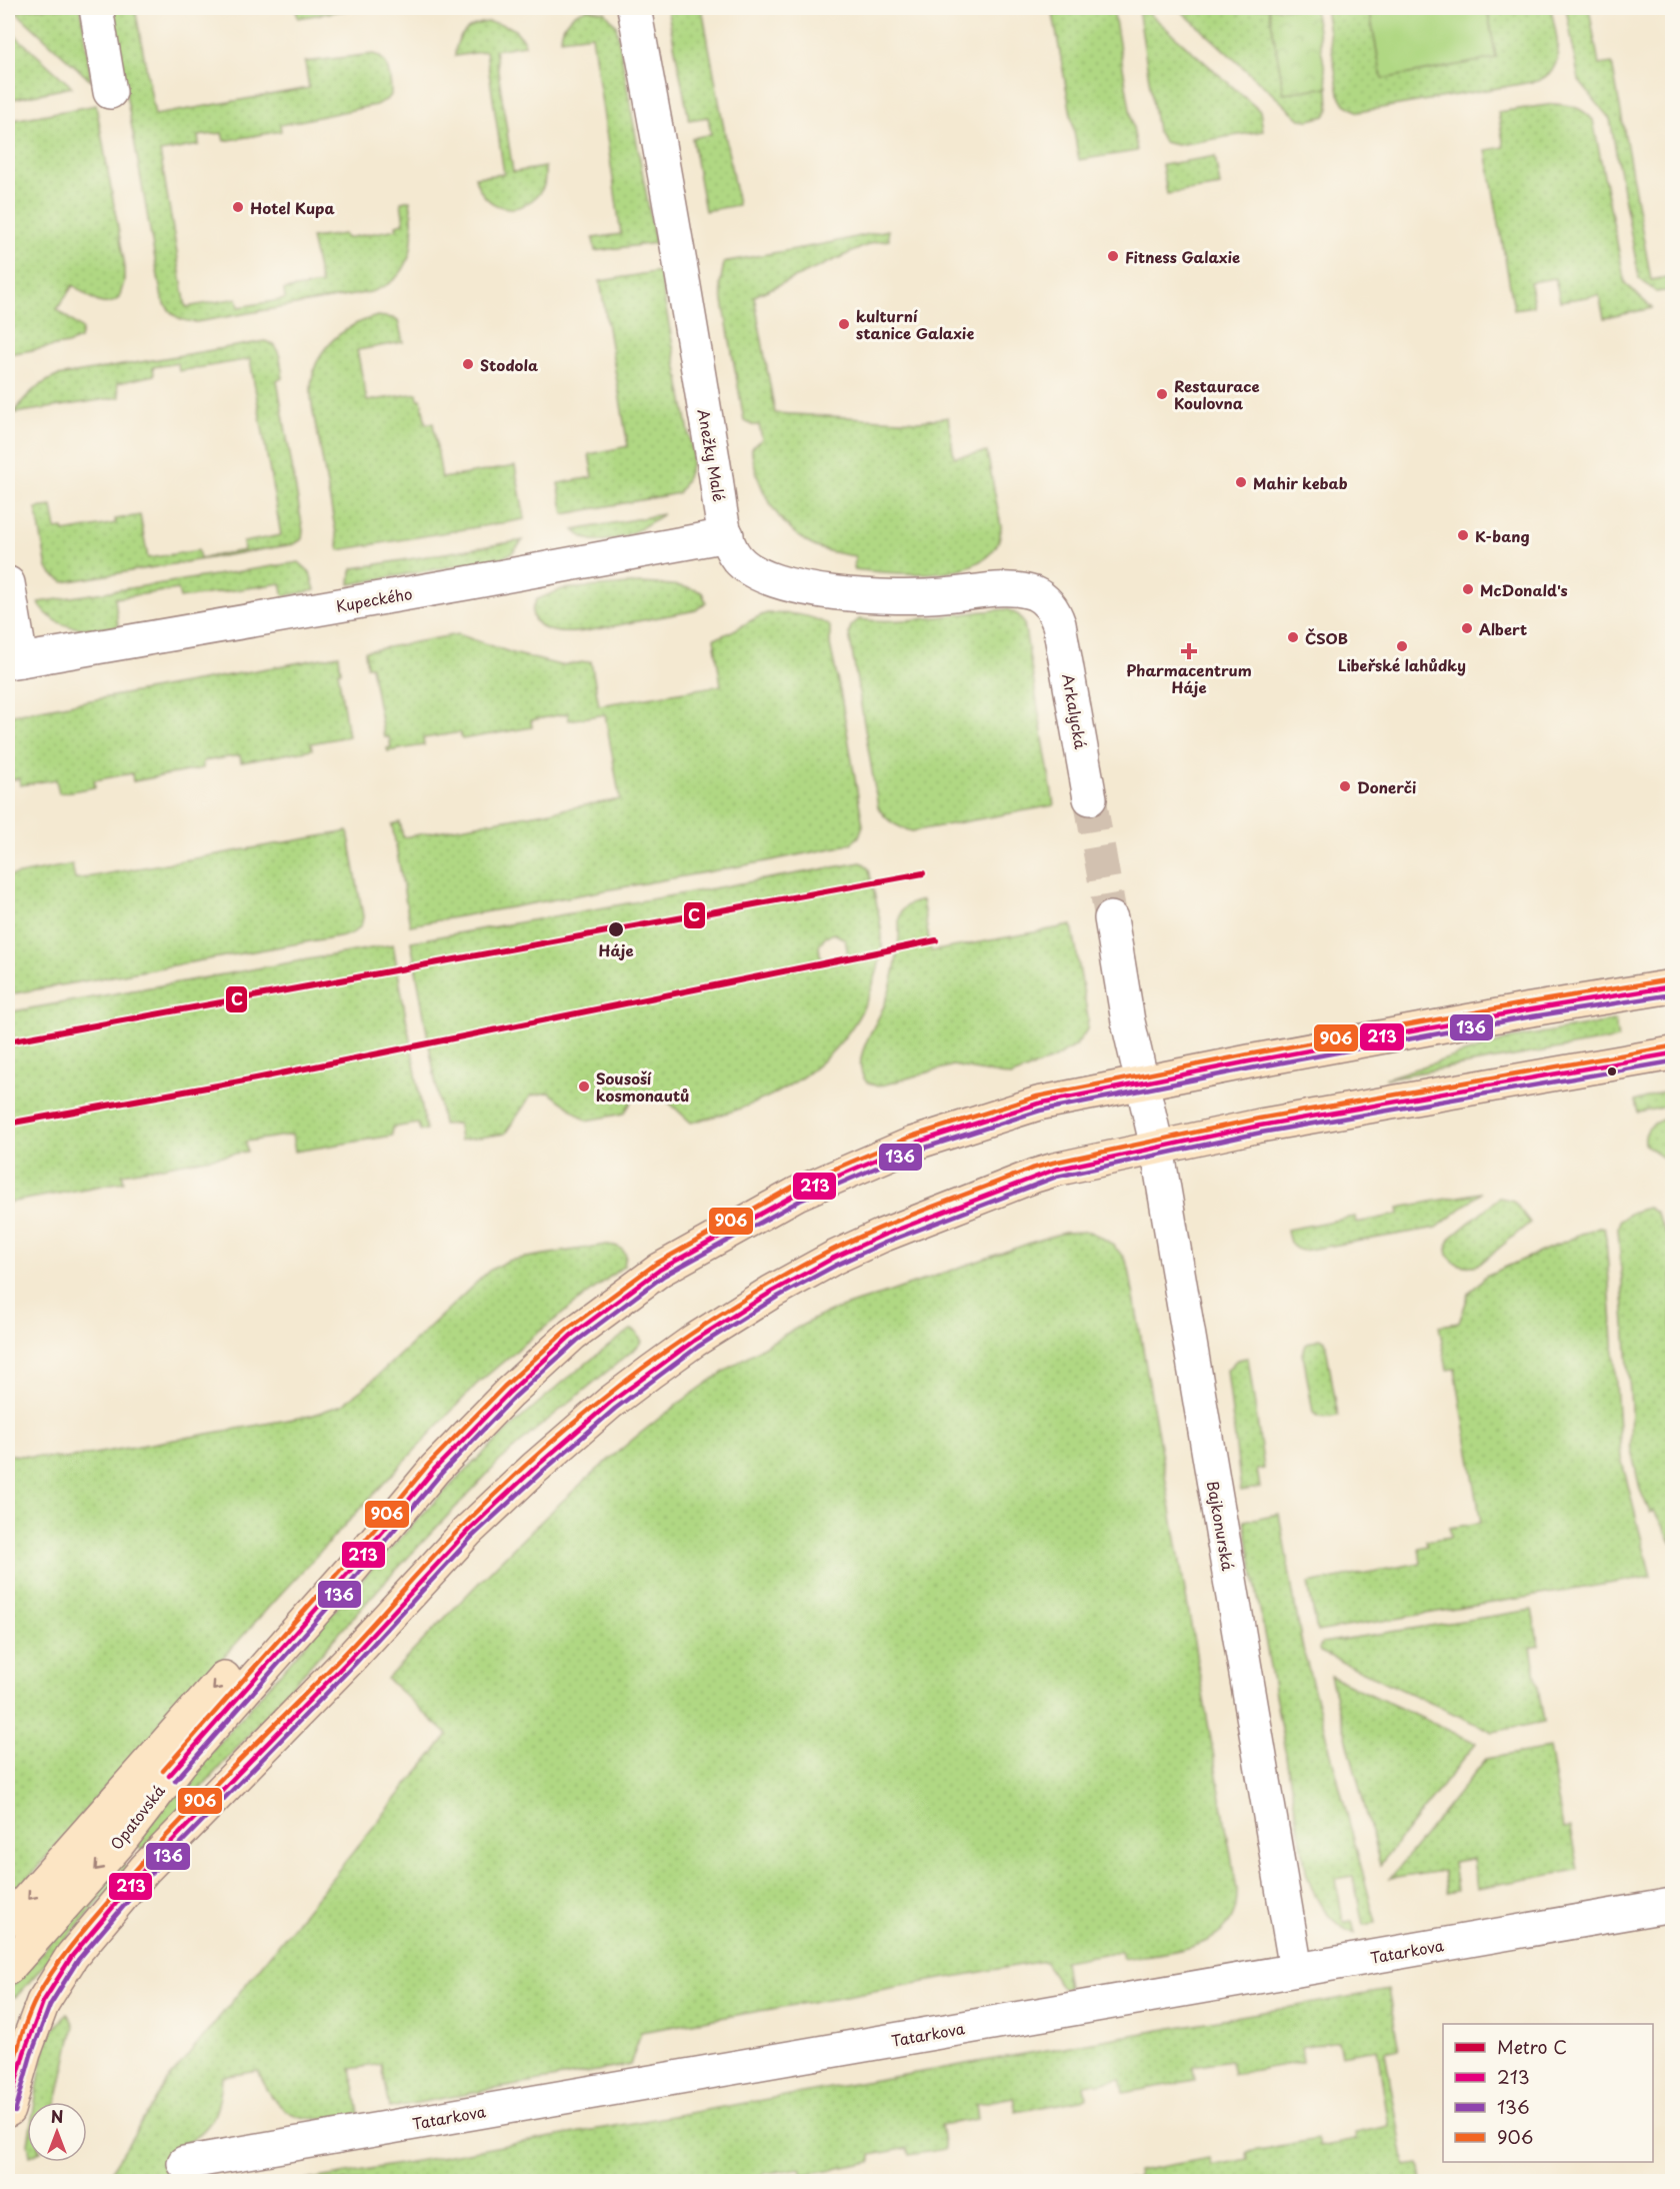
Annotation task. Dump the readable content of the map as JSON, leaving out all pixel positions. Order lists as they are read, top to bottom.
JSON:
{
  "streets": {
    "main road": ["Opatovská"],
    "street": [
      "Anežky Malé",
      "Kupeckého",
      "Arkalycká",
      "Bajkonurská",
      "Tatarkova"
    ]
  },
  "crossings": [
    ["Anežky Malé", "Kupeckého"],
    ["Anežky Malé", "Arkalycká"],
    ["Bajkonurská", "Opatovská"],
    ["Bajkonurská", "Tatarkova"]
  ],
  "places": {
    "other": [
      "Hotel Kupa",
      "Fitness Galaxie",
      "kulturní stanice Galaxie",
      "Stodola",
      "Restaurace Koulovna",
      "Mahir kebab",
      "K-bang",
      "McDonald's",
      "Albert",
      "ČSOB",
      "Libeřské lahůdky",
      "Donerči",
      "Háje",
      "Sousoší kosmonautů"
    ],
    "health": ["Pharmacentrum Háje"]
  },
  "lines": [
    "metro line C",
    "transit line 906",
    "transit line 213",
    "transit line 136"
  ],
  "legend": [
    "Metro C",
    "213",
    "136",
    "906"
  ],
  "north": "top"
}
